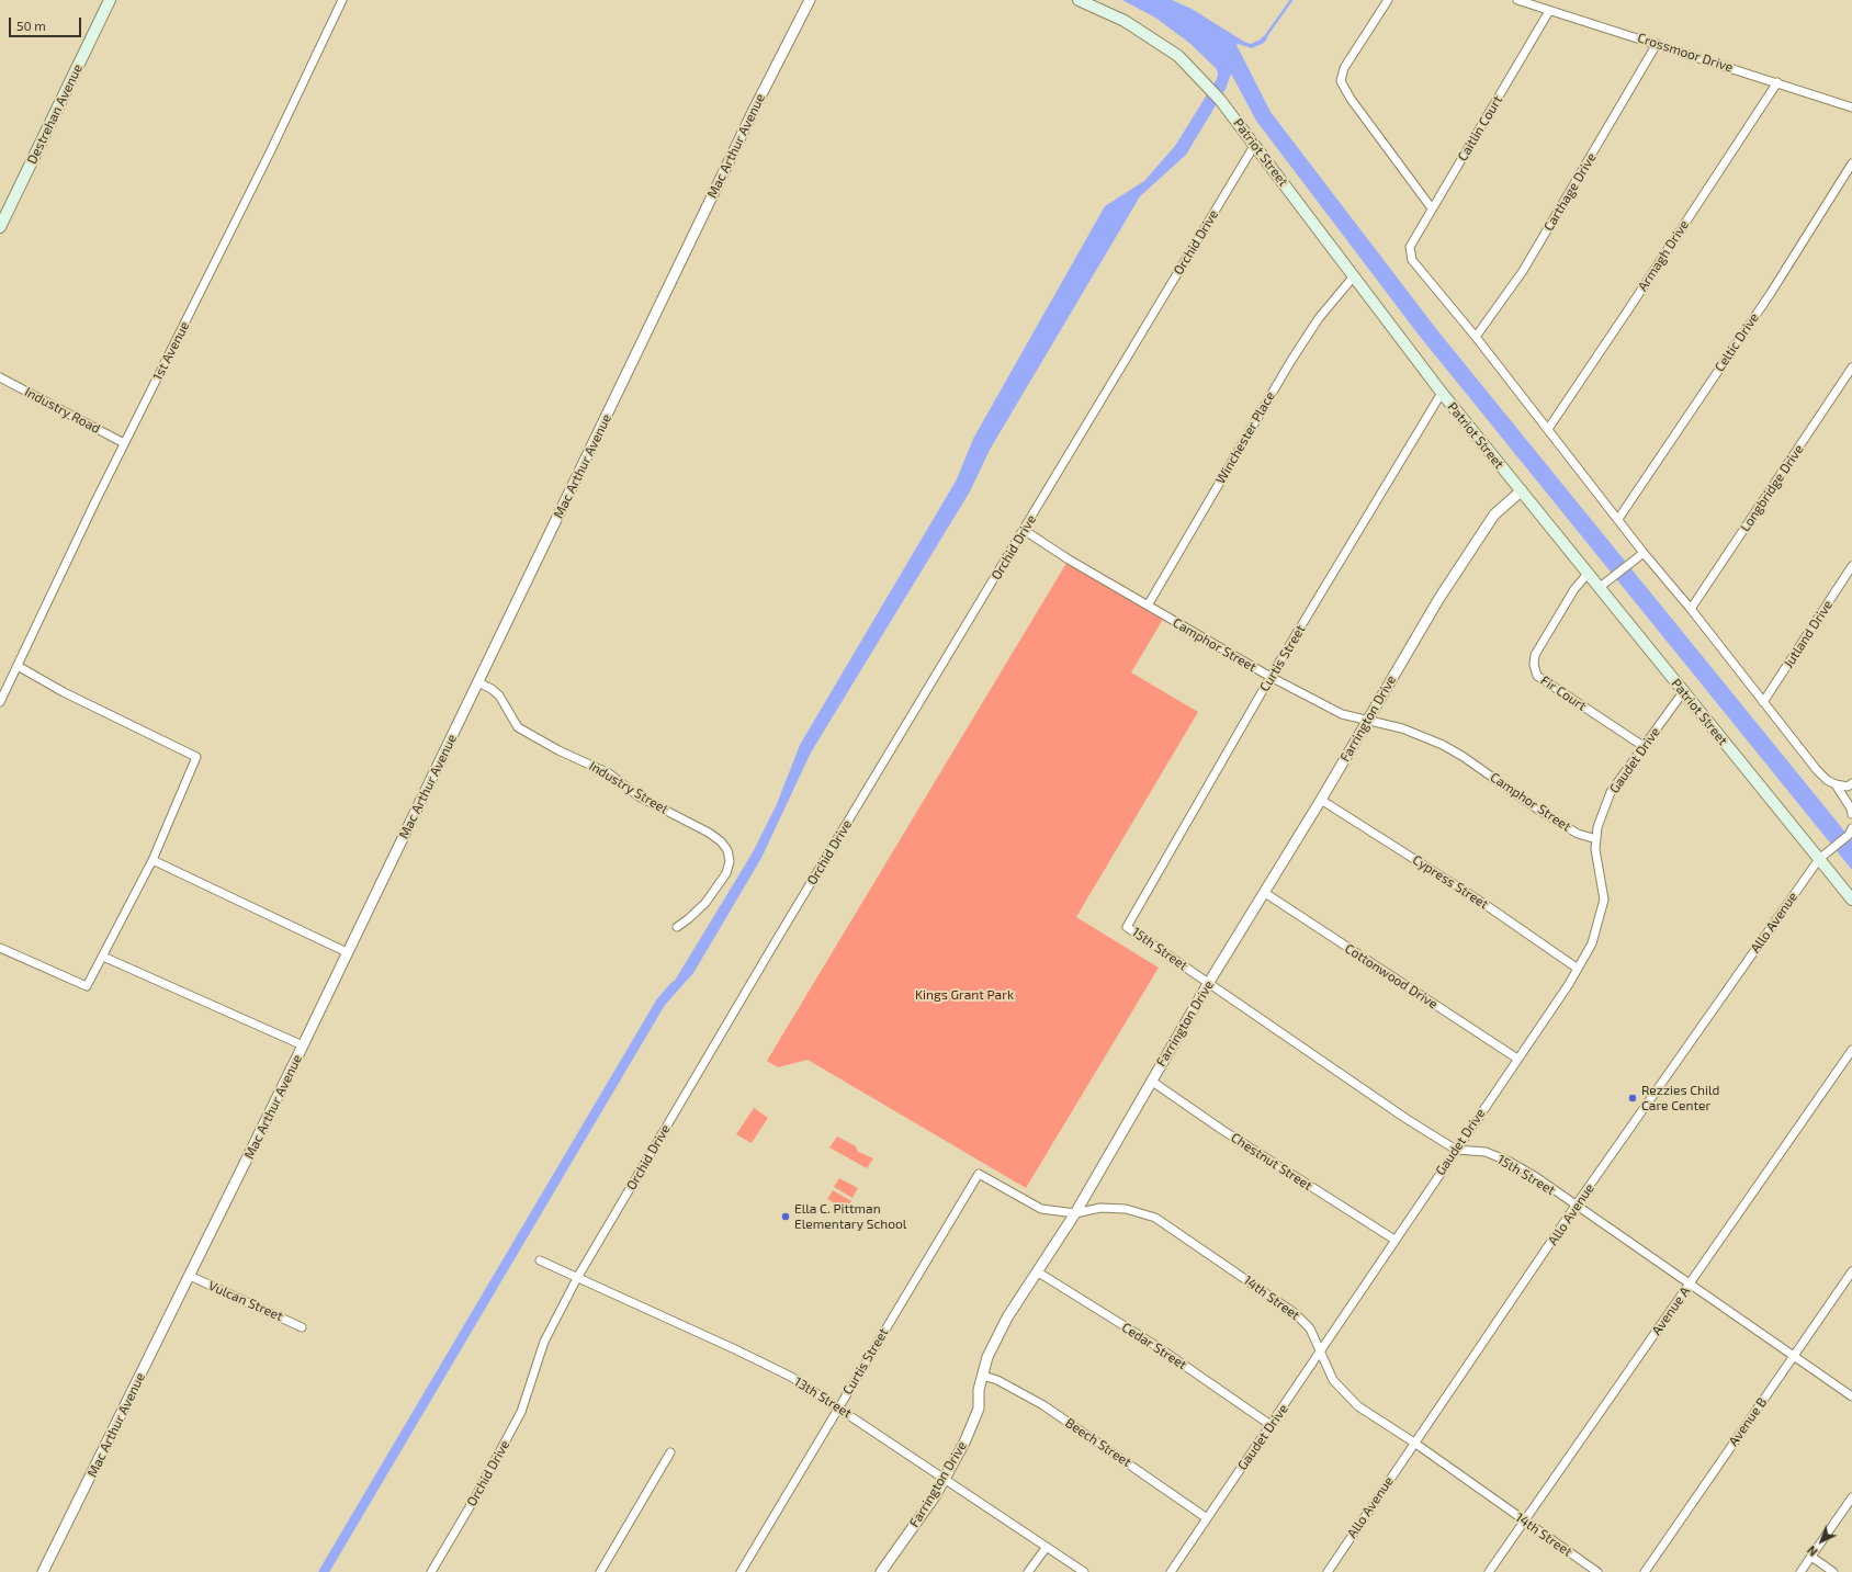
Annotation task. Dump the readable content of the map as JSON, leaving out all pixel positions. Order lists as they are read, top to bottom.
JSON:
{
  "streets": {
    "main road": ["Destrehan Avenue", "Patriot Street"],
    "street": [
      "Crossmoor Drive",
      "Caitlin Court",
      "Mac Arthur Avenue",
      "Carthage Drive",
      "Orchid Drive",
      "Armagh Drive",
      "Celtic Drive",
      "1st Avenue",
      "Industry Road",
      "Winchester Place",
      "Longbridge Drive",
      "Jutland Drive",
      "Camphor Street",
      "Curtis Street",
      "Fir Court",
      "Farrington Drive",
      "Gaudet Drive",
      "Industry Street",
      "Cypress Street",
      "Allo Avenue",
      "15th Street",
      "Cottonwood Drive",
      "Chestnut Street",
      "14th Street",
      "Vulcan Street",
      "Avenue A",
      "Cedar Street",
      "13th Street",
      "Avenue B",
      "Beech Street"
    ]
  },
  "crossings": [
    ["Crossmoor Drive", "Caitlin Court"],
    ["Crossmoor Drive", "Carthage Drive"],
    ["Crossmoor Drive", "Armagh Drive"],
    ["Caitlin Court", "Carthage Drive"],
    ["Mac Arthur Avenue", "Industry Street"],
    ["Mac Arthur Avenue", "Vulcan Street"],
    ["Patriot Street", "Orchid Drive"],
    ["Patriot Street", "Winchester Place"],
    ["Patriot Street", "Curtis Street"],
    ["Patriot Street", "Fir Court"],
    ["Patriot Street", "Farrington Drive"],
    ["Patriot Street", "Gaudet Drive"],
    ["Patriot Street", "Allo Avenue"],
    ["Orchid Drive", "Camphor Street"],
    ["Orchid Drive", "13th Street"],
    ["1st Avenue", "Industry Road"],
    ["Winchester Place", "Camphor Street"],
    ["Camphor Street", "Curtis Street"],
    ["Camphor Street", "Farrington Drive"],
    ["Camphor Street", "Gaudet Drive"],
    ["Curtis Street", "15th Street"],
    ["Curtis Street", "14th Street"],
    ["Curtis Street", "13th Street"],
    ["Fir Court", "Gaudet Drive"],
    ["Farrington Drive", "Cypress Street"],
    ["Farrington Drive", "15th Street"],
    ["Farrington Drive", "Cottonwood Drive"],
    ["Farrington Drive", "Chestnut Street"],
    ["Farrington Drive", "14th Street"],
    ["Farrington Drive", "Cedar Street"],
    ["Farrington Drive", "13th Street"],
    ["Farrington Drive", "Beech Street"],
    ["Gaudet Drive", "Cypress Street"],
    ["Gaudet Drive", "15th Street"],
    ["Gaudet Drive", "Cottonwood Drive"],
    ["Gaudet Drive", "Chestnut Street"],
    ["Gaudet Drive", "14th Street"],
    ["Gaudet Drive", "Cedar Street"],
    ["Gaudet Drive", "Beech Street"],
    ["Allo Avenue", "15th Street"],
    ["Allo Avenue", "14th Street"],
    ["15th Street", "Avenue A"],
    ["15th Street", "Avenue B"],
    ["14th Street", "Avenue A"]
  ],
  "parks": ["Kings Grant Park"],
  "places": ["Rezzies Child Care Center", "Ella C. Pittman Elementary School"],
  "scale_bar": "50 m",
  "north": "bottom left"
}
